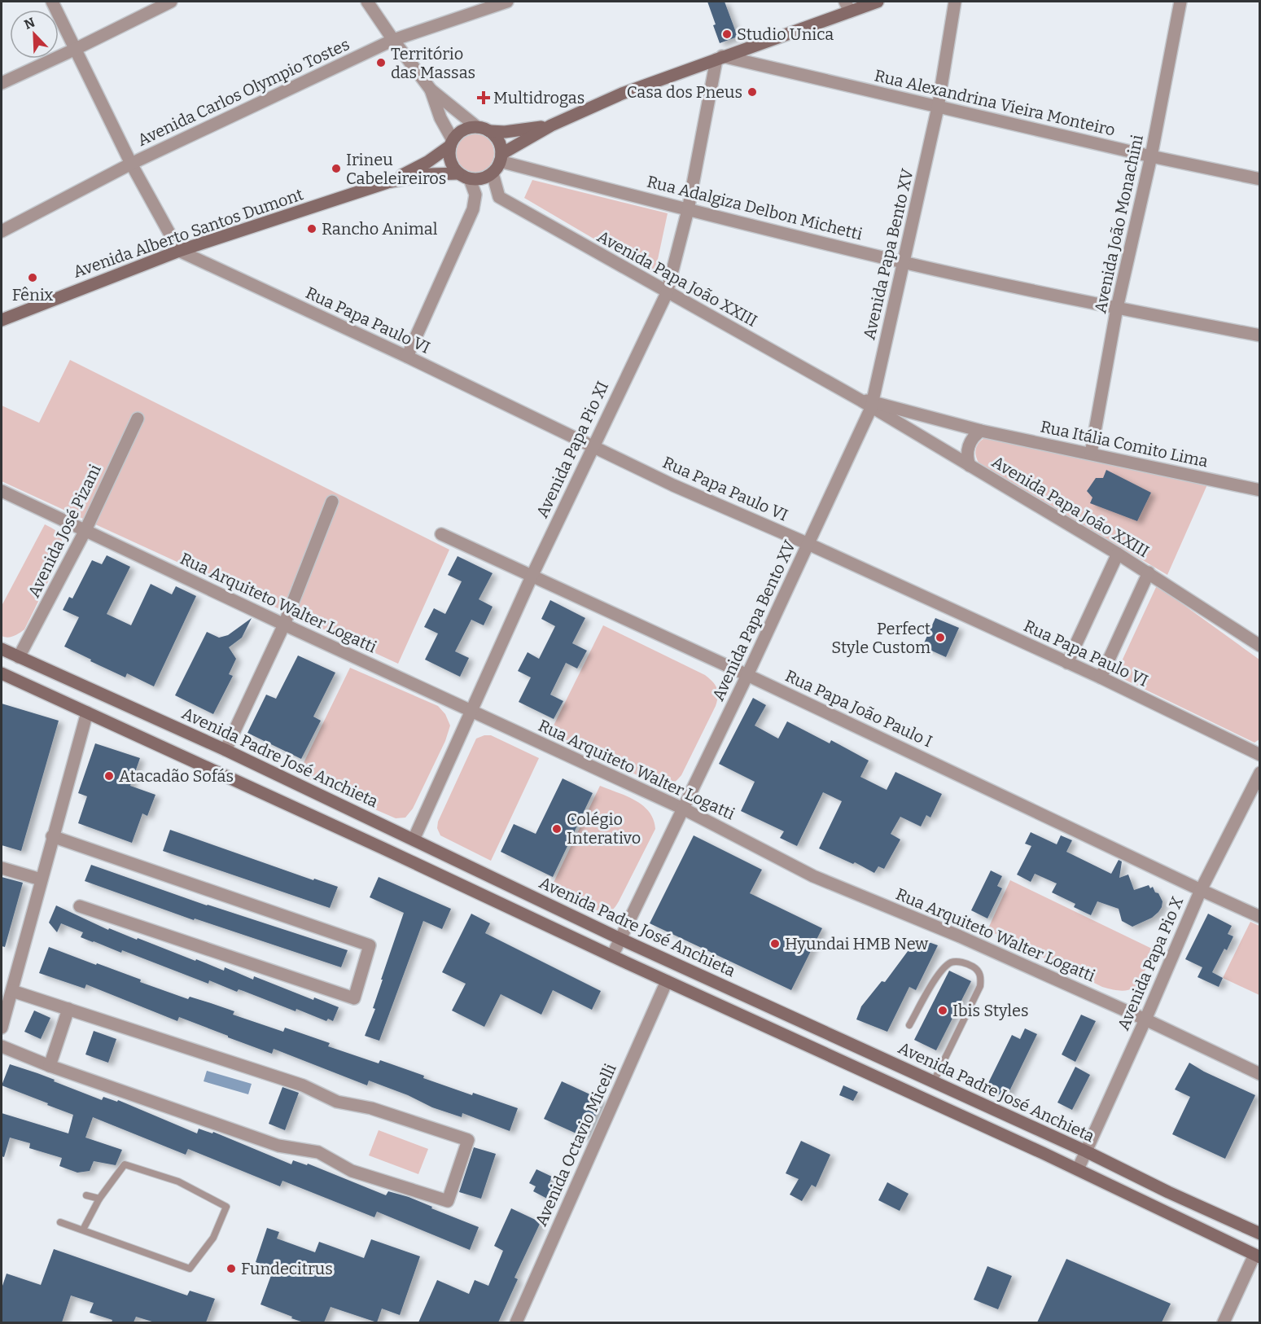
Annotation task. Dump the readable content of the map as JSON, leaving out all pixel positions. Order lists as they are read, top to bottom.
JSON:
{
  "streets": {
    "main road": ["Avenida Alberto Santos Dumont", "Avenida Padre José Anchieta"],
    "street": [
      "Avenida Carlos Olympio Tostes",
      "Rua Alexandrina Vieira Monteiro",
      "Rua Adalgiza Delbon Michetti",
      "Avenida João Monachini",
      "Avenida Papa Bento XV",
      "Avenida Papa João XXIII",
      "Rua Papa Paulo VI",
      "Rua Itália Comito Lima",
      "Avenida Papa Pio XI",
      "Avenida José Pizani",
      "Rua Arquiteto Walter Logatti",
      "Rua Papa João Paulo I",
      "Avenida Papa Pio X",
      "Avenida Octavio Micelli"
    ]
  },
  "crossings": [
    ["Rua Alexandrina Vieira Monteiro", "Avenida João Monachini"],
    ["Rua Alexandrina Vieira Monteiro", "Avenida Papa Bento XV"],
    ["Rua Alexandrina Vieira Monteiro", "Avenida Papa Pio XI"],
    ["Rua Adalgiza Delbon Michetti", "Avenida João Monachini"],
    ["Rua Adalgiza Delbon Michetti", "Avenida Alberto Santos Dumont"],
    ["Rua Adalgiza Delbon Michetti", "Avenida Papa Bento XV"],
    ["Rua Adalgiza Delbon Michetti", "Avenida Papa João XXIII"],
    ["Rua Adalgiza Delbon Michetti", "Avenida Papa Pio XI"],
    ["Avenida João Monachini", "Rua Itália Comito Lima"],
    ["Avenida Alberto Santos Dumont", "Avenida Papa João XXIII"],
    ["Avenida Alberto Santos Dumont", "Rua Papa Paulo VI"],
    ["Avenida Papa Bento XV", "Avenida Papa João XXIII"],
    ["Avenida Papa Bento XV", "Rua Papa Paulo VI"],
    ["Avenida Papa Bento XV", "Rua Itália Comito Lima"],
    ["Avenida Papa Bento XV", "Rua Arquiteto Walter Logatti"],
    ["Avenida Papa Bento XV", "Rua Papa João Paulo I"],
    ["Avenida Papa Bento XV", "Avenida Padre José Anchieta"],
    ["Avenida Papa João XXIII", "Rua Itália Comito Lima"],
    ["Avenida Papa João XXIII", "Avenida Papa Pio XI"],
    ["Rua Papa Paulo VI", "Avenida Papa Pio XI"],
    ["Avenida Papa Pio XI", "Rua Arquiteto Walter Logatti"],
    ["Avenida Papa Pio XI", "Rua Papa João Paulo I"],
    ["Avenida Papa Pio XI", "Avenida Padre José Anchieta"],
    ["Avenida José Pizani", "Rua Arquiteto Walter Logatti"],
    ["Avenida José Pizani", "Avenida Padre José Anchieta"],
    ["Rua Arquiteto Walter Logatti", "Avenida Papa Pio X"],
    ["Rua Papa João Paulo I", "Avenida Papa Pio X"],
    ["Avenida Padre José Anchieta", "Avenida Papa Pio X"]
  ],
  "places": {
    "other": [
      "Studio Unica",
      "Território das Massas",
      "Casa dos Pneus",
      "Irineu Cabeleireiros",
      "Rancho Animal",
      "Fênix",
      "Perfect Style Custom",
      "Atacadão Sofás",
      "Colégio Interativo",
      "Hyundai HMB New",
      "Ibis Styles",
      "Fundecitrus"
    ],
    "health": ["Multidrogas"]
  },
  "north": "top left"
}
